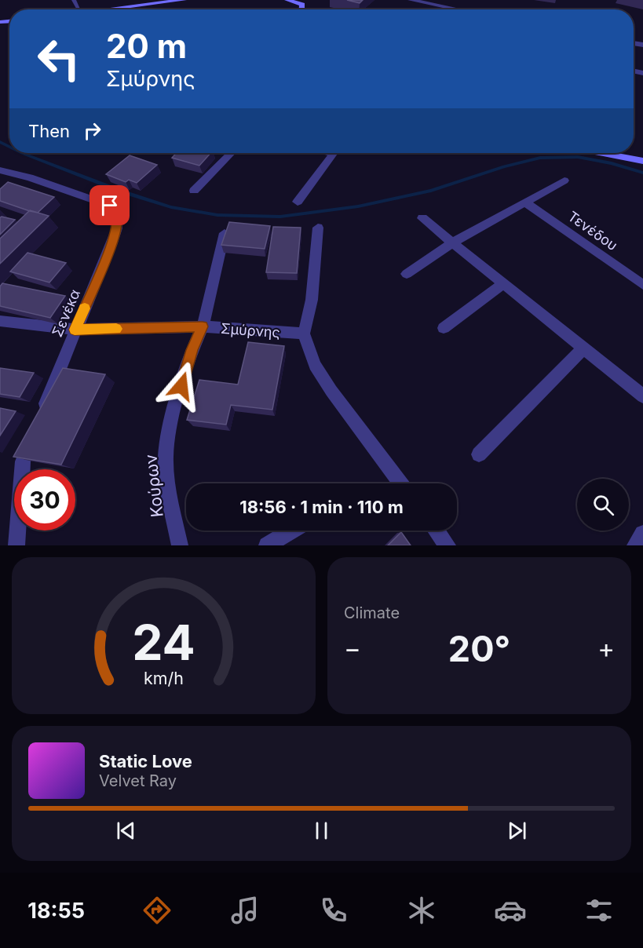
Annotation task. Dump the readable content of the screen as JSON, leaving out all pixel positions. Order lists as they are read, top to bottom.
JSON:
{
  "streets": {
    "street": [
      "Τενέδου",
      "Σενέκα",
      "Σμύρνης",
      "Κούρων"
    ]
  },
  "crossings": [
    ["Σενέκα", "Σμύρνης"],
    ["Σμύρνης", "Κούρων"]
  ],
  "page": {
    "turn": ["20 m", "Σμύρνης"],
    "then": "Then",
    "limit": "30",
    "trip": "18:56 · 1 min · 110 m",
    "tile": "Climate",
    "heat": ["−", "20°", "+"],
    "song": ["Static Love", "Velvet Ray"],
    "tabs": "18:55",
    "gauge": ["24", "km/h"]
  }
}
